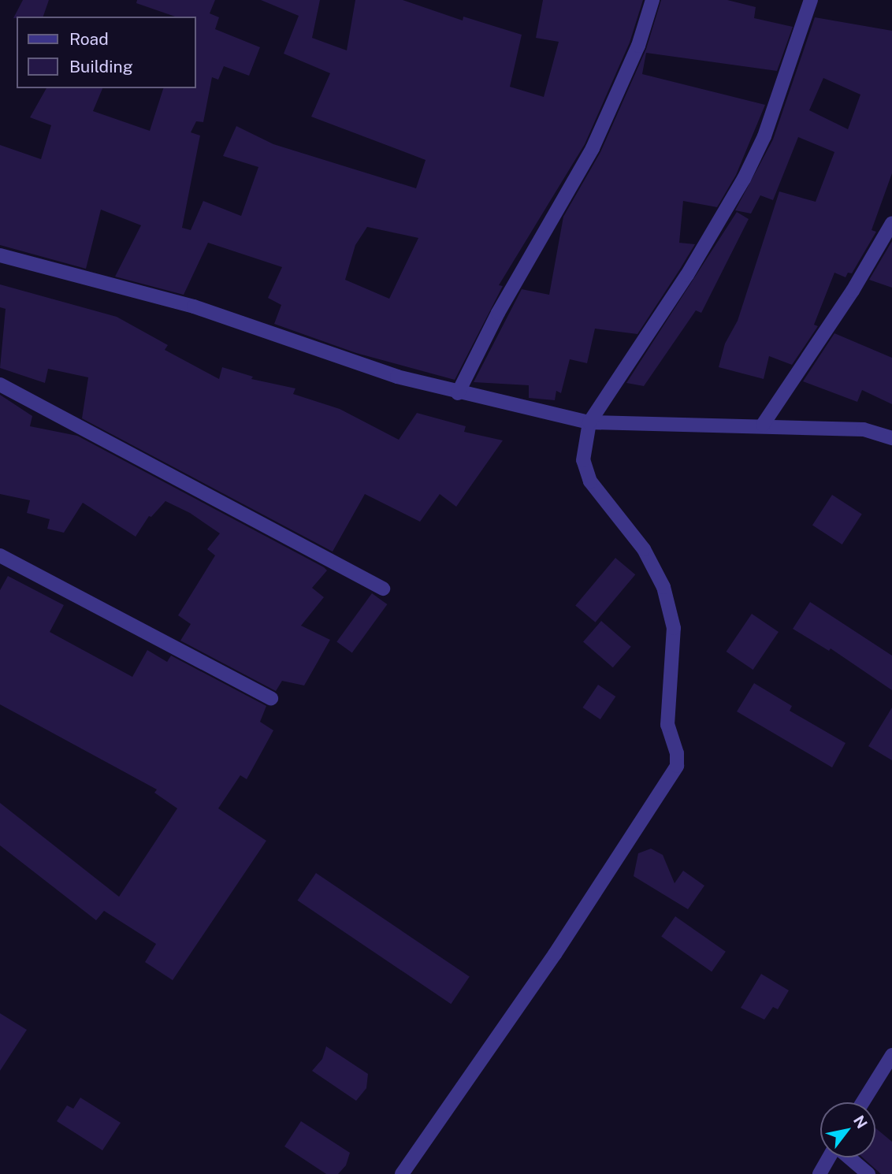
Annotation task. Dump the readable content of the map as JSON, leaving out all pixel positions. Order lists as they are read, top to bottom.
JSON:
{
  "legend": ["Road", "Building"],
  "north": "top right"
}
